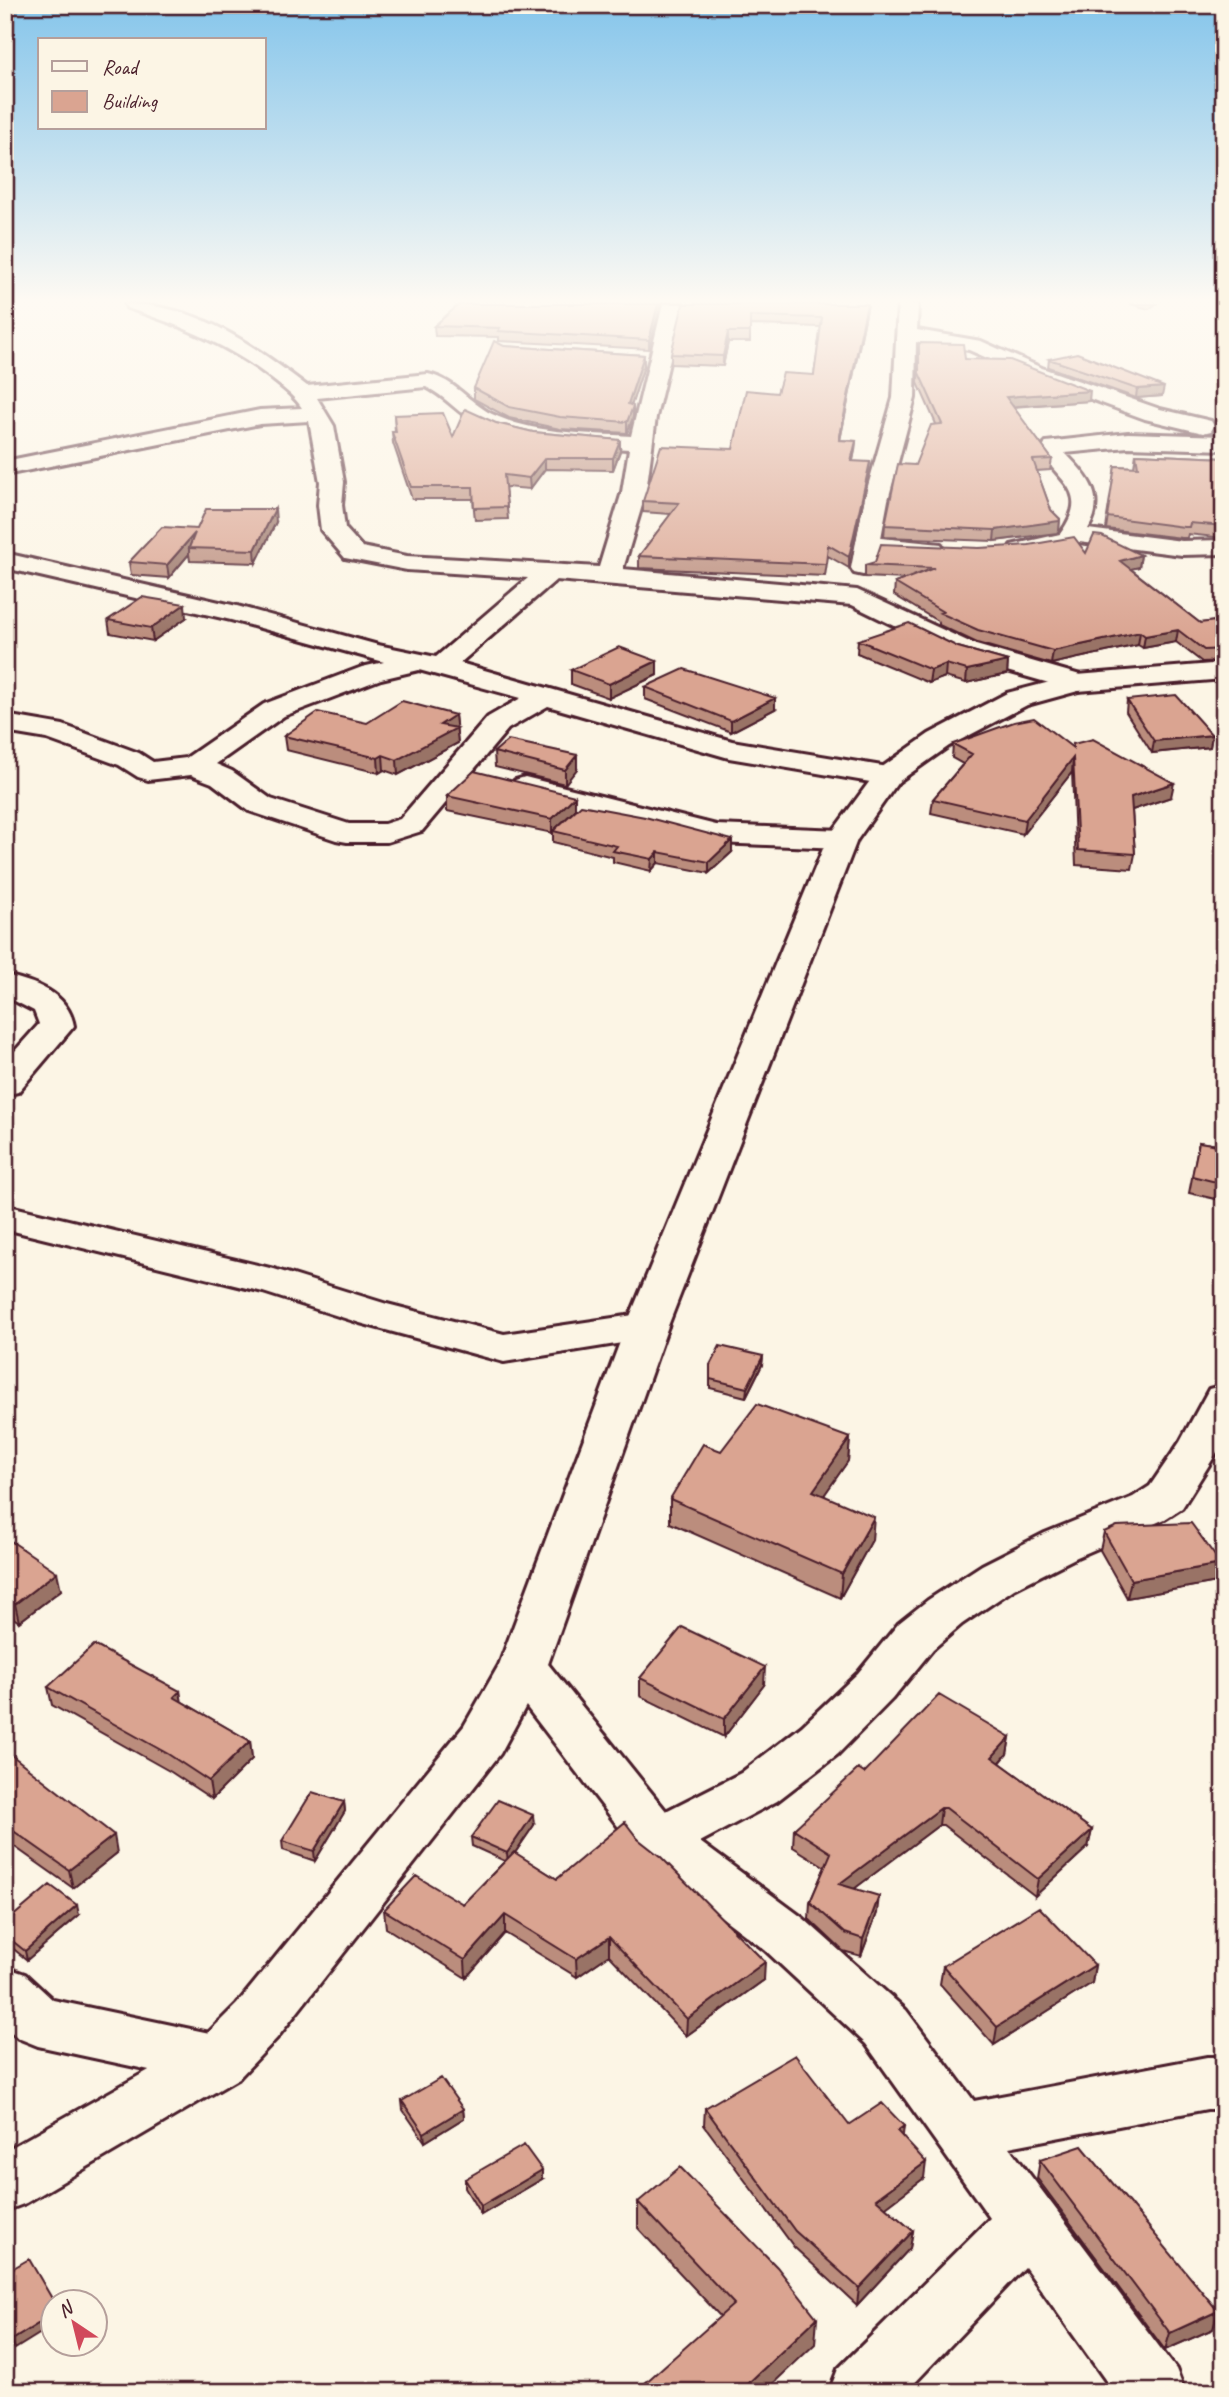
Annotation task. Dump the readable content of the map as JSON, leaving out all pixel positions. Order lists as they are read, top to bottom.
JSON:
{
  "legend": ["Road", "Building"],
  "north": "top left"
}
